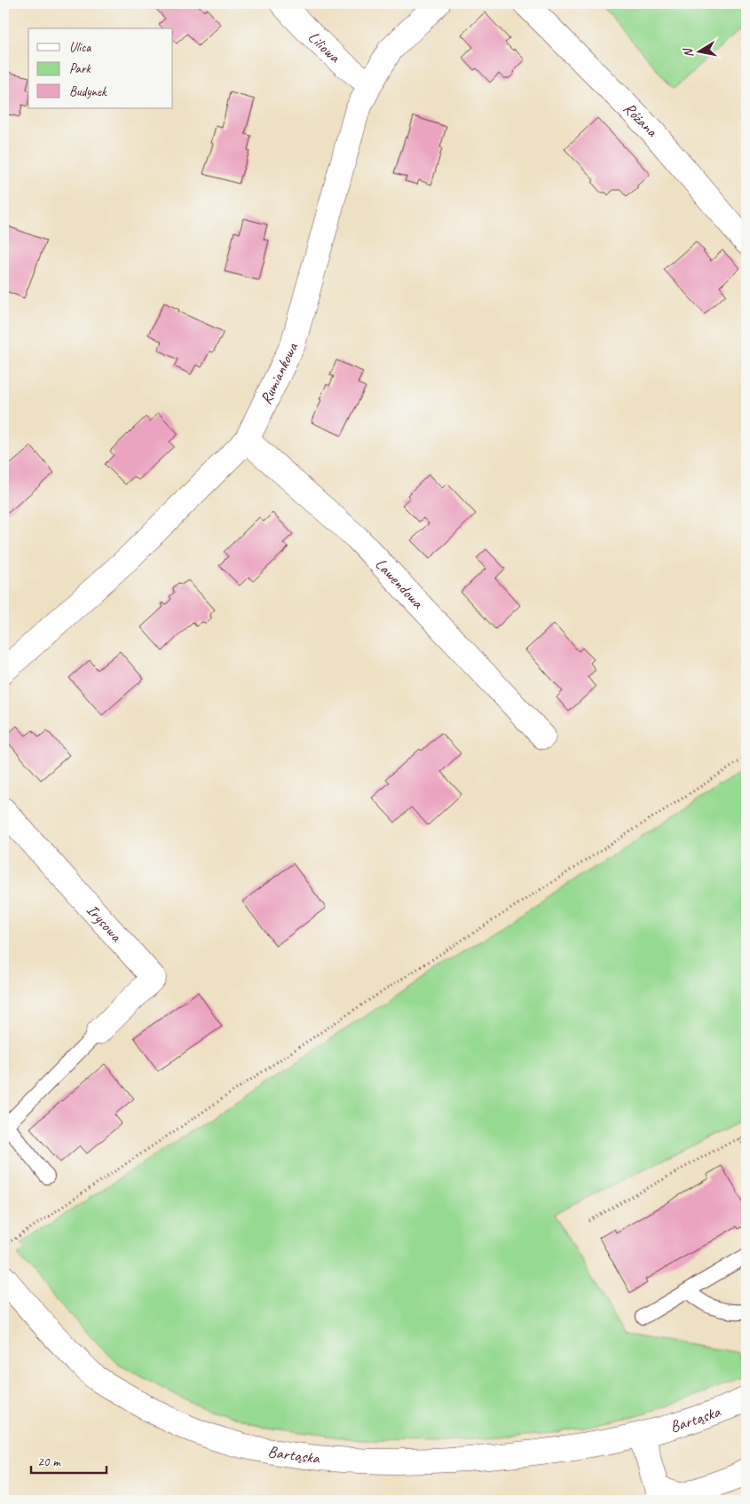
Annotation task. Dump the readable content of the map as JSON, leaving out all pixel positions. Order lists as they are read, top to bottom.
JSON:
{
  "streets": {
    "street": [
      "Liliowa",
      "Różana",
      "Rumiankowa",
      "Lawendowa",
      "Irysowa",
      "Bartąska"
    ]
  },
  "crossings": [
    ["Liliowa", "Rumiankowa"],
    ["Rumiankowa", "Lawendowa"]
  ],
  "legend": ["Ulica", "Park", "Budynek"],
  "scale_bar": "20 m",
  "north": "left"
}
